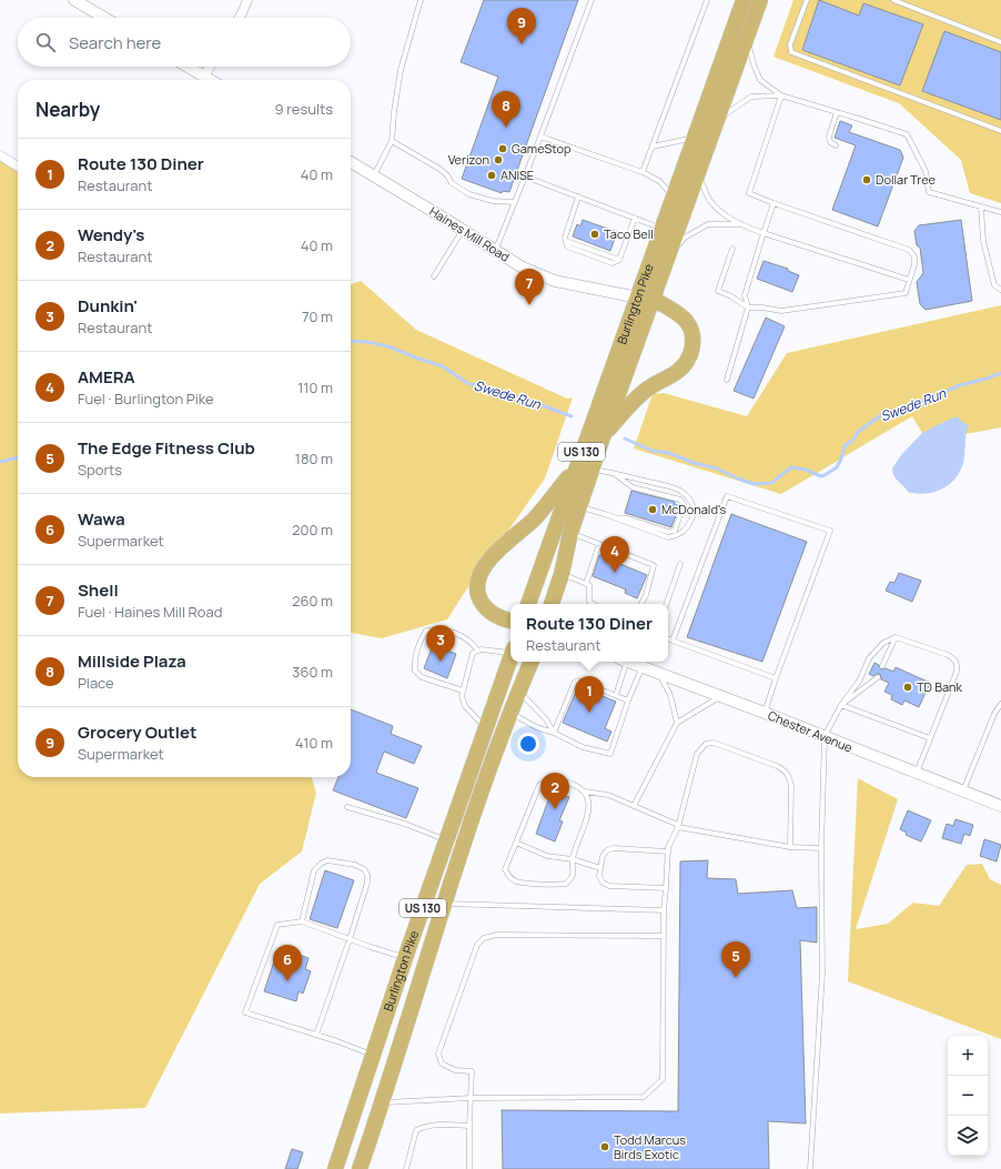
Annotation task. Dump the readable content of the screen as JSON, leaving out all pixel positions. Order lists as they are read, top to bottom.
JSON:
{
  "streets": {
    "highway": ["Burlington Pike", "US 130"],
    "street": ["Haines Mill Road", "Chester Avenue"]
  },
  "crossings": [
    ["Haines Mill Road", "Burlington Pike"]
  ],
  "water": ["Swede Run"],
  "places": [
    "GameStop",
    "Verizon",
    "ANISE",
    "Dollar Tree",
    "Taco Bell",
    "McDonald's",
    "TD Bank",
    "Todd Marcus Birds Exotic"
  ],
  "page": {
    "pins": [
      "9",
      "8",
      "7",
      "4",
      "3",
      "1",
      "2",
      "5",
      "6"
    ],
    "search": "Search here",
    "heading": ["Nearby", "9 results"],
    "list": [
      {
        "mark": "1",
        "name": "Route 130 Diner",
        "note": "Restaurant",
        "value": "40 m"
      },
      {
        "mark": "2",
        "name": "Wendy's",
        "note": "Restaurant",
        "value": "40 m"
      },
      {
        "mark": "3",
        "name": "Dunkin'",
        "note": "Restaurant",
        "value": "70 m"
      },
      {
        "mark": "4",
        "name": "AMERA",
        "note": "Fuel · Burlington Pike",
        "value": "110 m"
      },
      {
        "mark": "5",
        "name": "The Edge Fitness Club",
        "note": "Sports",
        "value": "180 m"
      },
      {
        "mark": "6",
        "name": "Wawa",
        "note": "Supermarket",
        "value": "200 m"
      },
      {
        "mark": "7",
        "name": "Shell",
        "note": "Fuel · Haines Mill Road",
        "value": "260 m"
      },
      {
        "mark": "8",
        "name": "Millside Plaza",
        "note": "Place",
        "value": "360 m"
      },
      {
        "mark": "9",
        "name": "Grocery Outlet",
        "note": "Supermarket",
        "value": "410 m"
      }
    ],
    "popup": ["Route 130 Diner", "Restaurant"],
    "map_buttons": ["+", "−"]
  }
}
